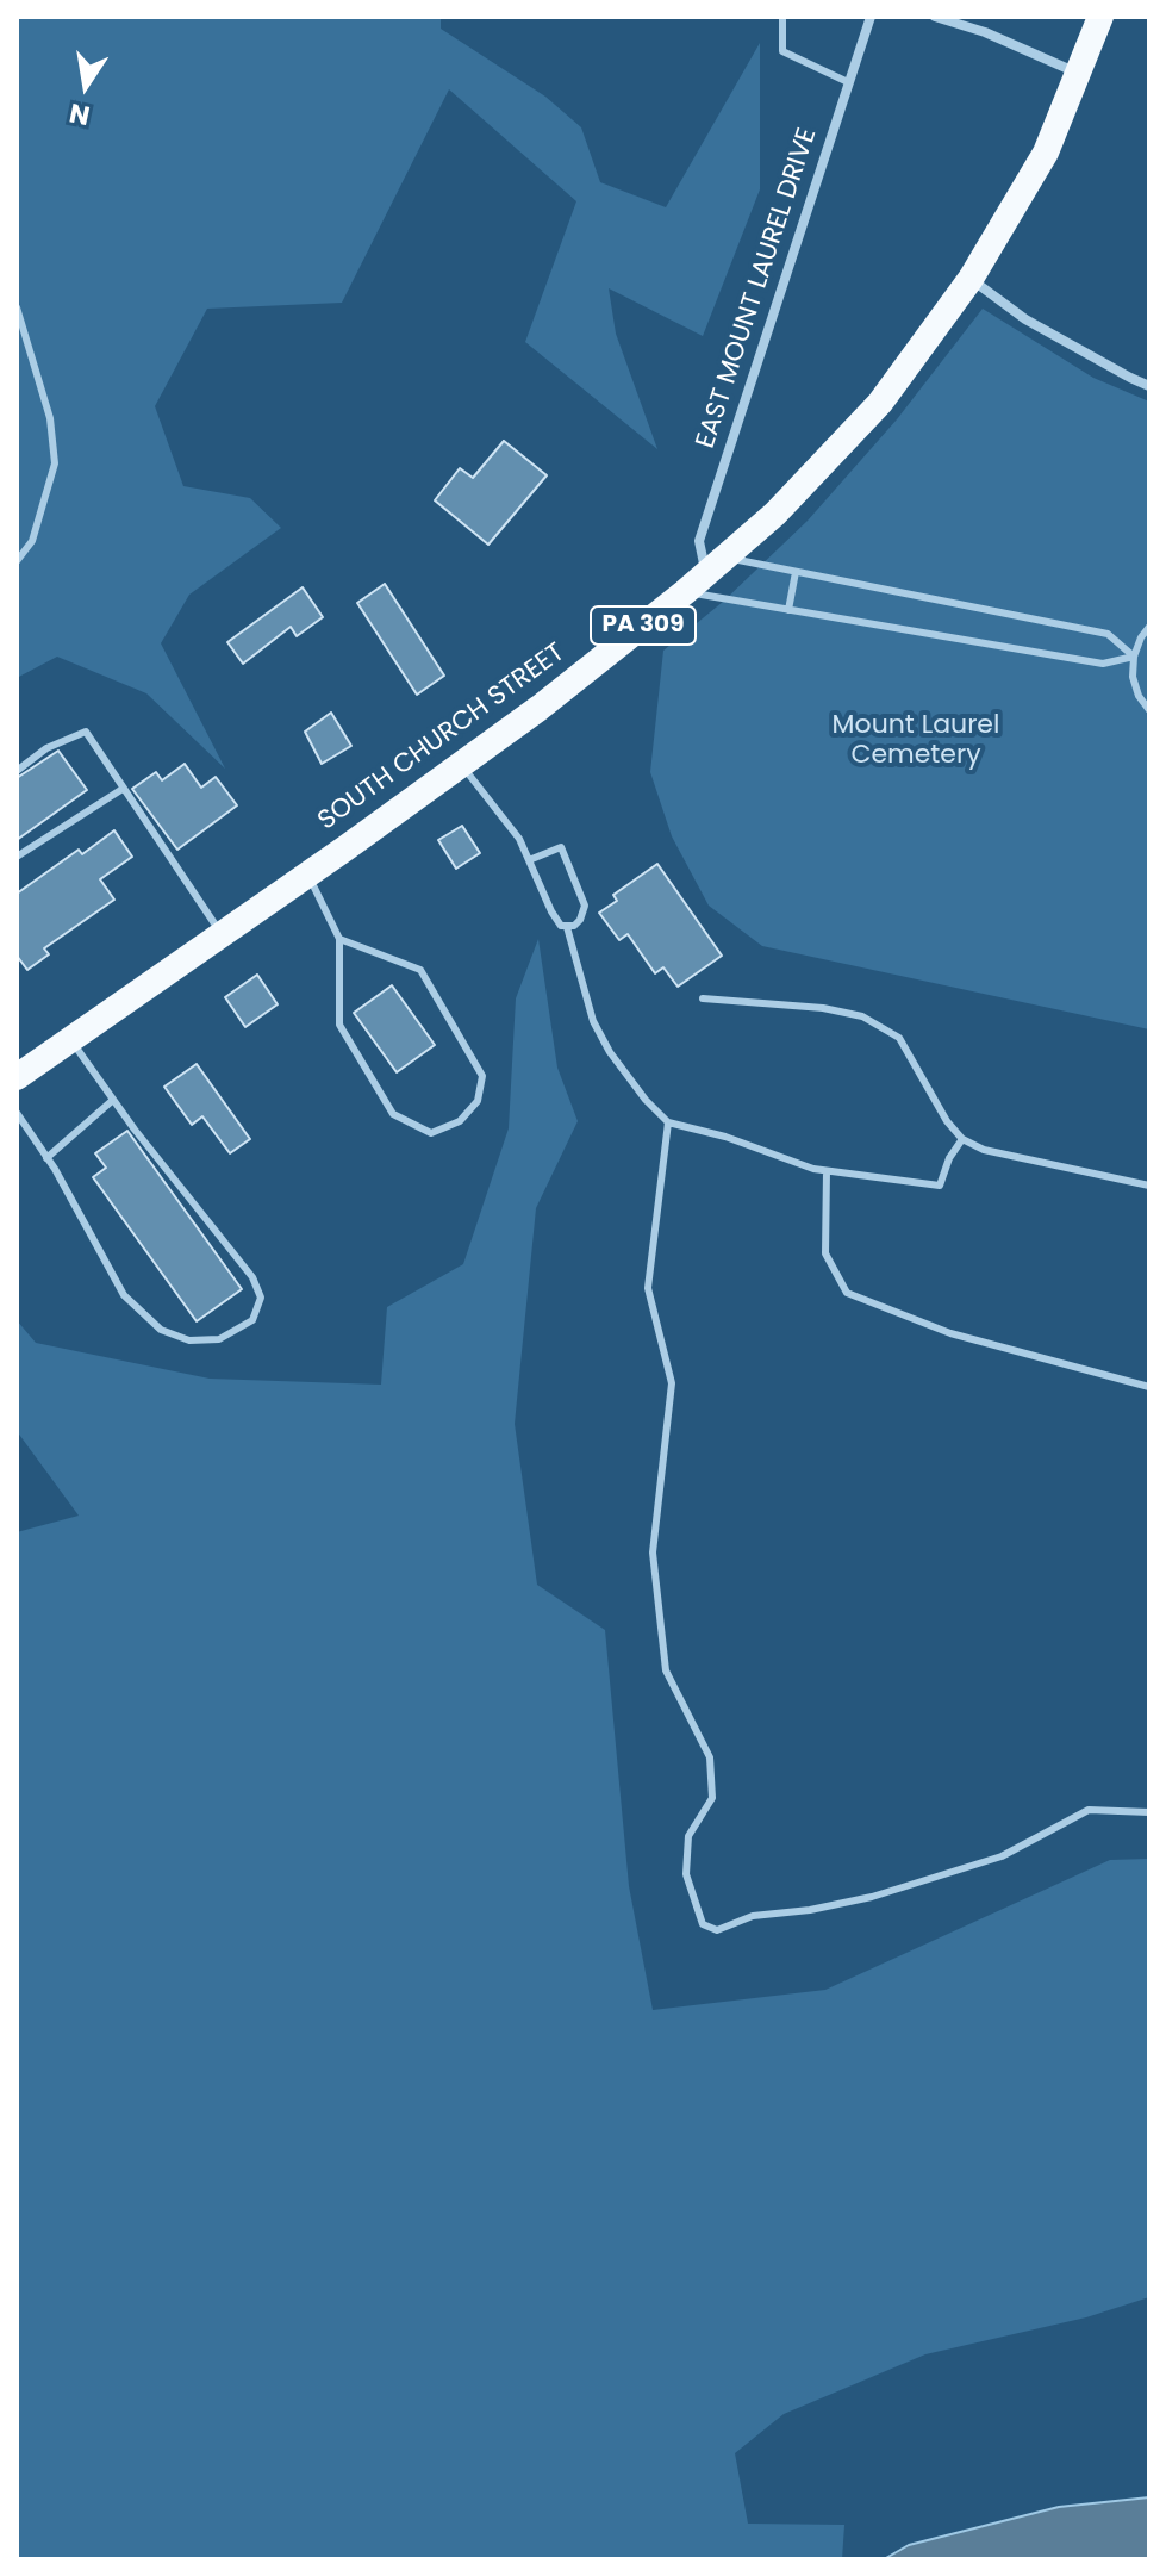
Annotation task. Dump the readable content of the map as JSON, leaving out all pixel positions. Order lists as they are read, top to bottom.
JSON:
{
  "streets": {
    "highway": ["PA 309", "SOUTH CHURCH STREET"],
    "street": ["EAST MOUNT LAUREL DRIVE"]
  },
  "crossings": [
    ["EAST MOUNT LAUREL DRIVE", "SOUTH CHURCH STREET"]
  ],
  "parks": ["Mount Laurel Cemetery"],
  "north": "bottom"
}
